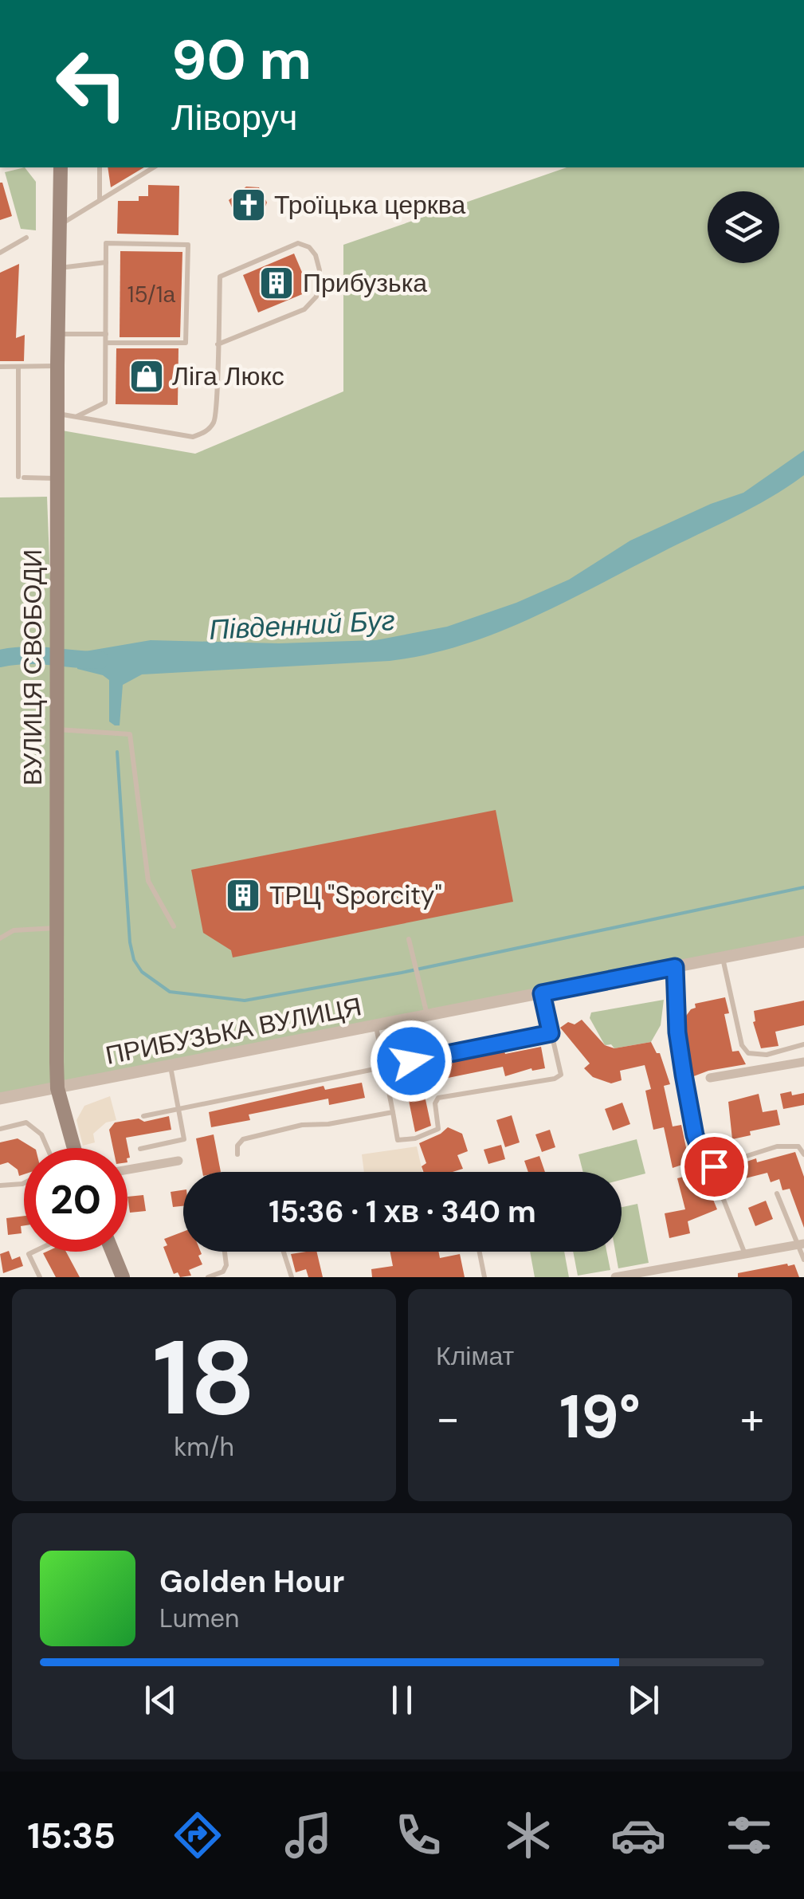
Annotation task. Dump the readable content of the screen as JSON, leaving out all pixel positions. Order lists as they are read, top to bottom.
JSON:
{
  "streets": {
    "main road": ["ВУЛИЦЯ СВОБОДИ"],
    "street": ["ПРИБУЗЬКА ВУЛИЦЯ"]
  },
  "crossings": [
    ["ВУЛИЦЯ СВОБОДИ", "ПРИБУЗЬКА ВУЛИЦЯ"]
  ],
  "water": ["Південний Буг"],
  "places": {
    "church": ["Троїцька церква"],
    "building": ["Прибузька", "ТРЦ \"Sporcity\""],
    "shop": ["Ліга Люкс"]
  },
  "house_numbers": ["15/1а"],
  "page": {
    "turn": ["90 m", "Ліворуч"],
    "limit": "20",
    "trip": "15:36 · 1 хв · 340 m",
    "tile": [
      ["18", "km/h"],
      "Клімат"
    ],
    "heat": ["−", "19°", "+"],
    "song": ["Golden Hour", "Lumen"],
    "tabs": "15:35"
  }
}
